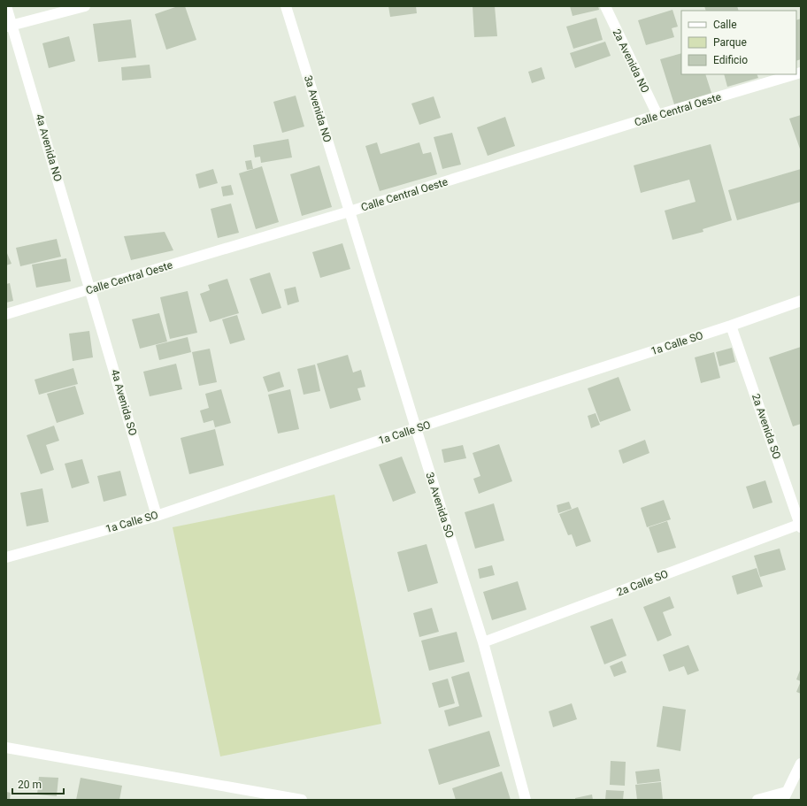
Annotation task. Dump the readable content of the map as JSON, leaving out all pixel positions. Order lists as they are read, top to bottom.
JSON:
{
  "streets": {
    "street": [
      "2a Avenida NO",
      "3a Avenida NO",
      "Calle Central Oeste",
      "4a Avenida NO",
      "1a Calle SO",
      "4a Avenida SO",
      "2a Avenida SO",
      "3a Avenida SO",
      "2a Calle SO"
    ]
  },
  "crossings": [
    ["2a Avenida NO", "Calle Central Oeste"],
    ["3a Avenida NO", "Calle Central Oeste"],
    ["3a Avenida NO", "3a Avenida SO"],
    ["Calle Central Oeste", "4a Avenida NO"],
    ["Calle Central Oeste", "4a Avenida SO"],
    ["Calle Central Oeste", "3a Avenida SO"],
    ["4a Avenida NO", "4a Avenida SO"],
    ["1a Calle SO", "4a Avenida SO"],
    ["1a Calle SO", "2a Avenida SO"],
    ["1a Calle SO", "3a Avenida SO"],
    ["2a Avenida SO", "2a Calle SO"],
    ["3a Avenida SO", "2a Calle SO"]
  ],
  "legend": ["Calle", "Parque", "Edificio"],
  "scale_bar": "20 m"
}
